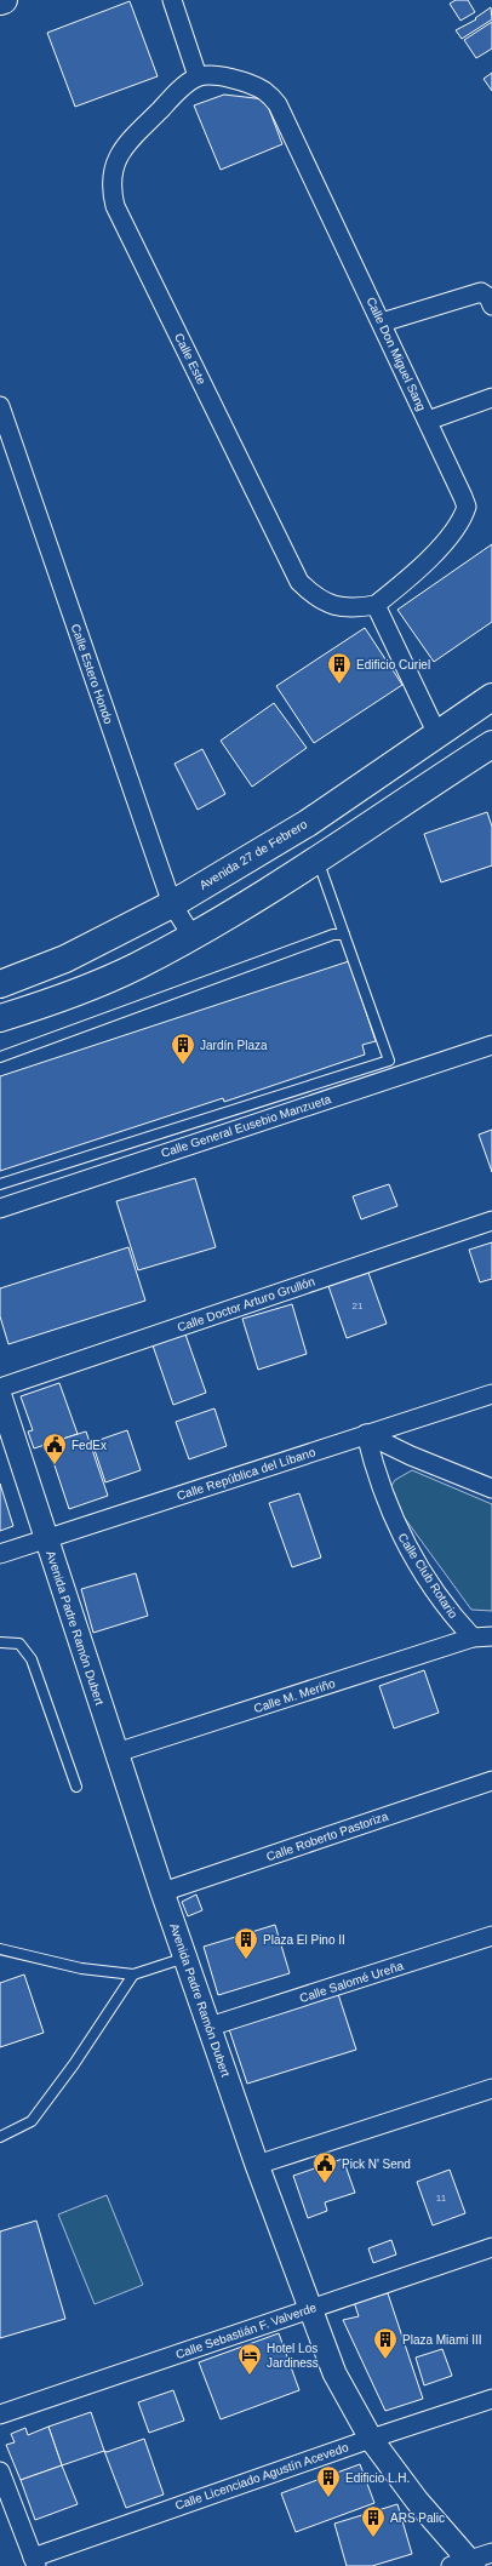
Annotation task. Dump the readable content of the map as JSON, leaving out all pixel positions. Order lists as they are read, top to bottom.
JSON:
{
  "streets": {
    "main road": ["Avenida 27 de Febrero"],
    "street": [
      "Calle Don Miguel Sang",
      "Calle Este",
      "Calle Estero Hondo",
      "Calle General Eusebio Manzueta",
      "Calle Doctor Arturo Grullón",
      "Calle República del Líbano",
      "Calle Club Rotario",
      "Avenida Padre Ramón Dubert",
      "Calle M. Meriño",
      "Calle Roberto Pastoriza",
      "Calle Salomé Ureña",
      "Calle Sebastián F. Valverde",
      "Calle Licenciado Agustín Acevedo"
    ]
  },
  "crossings": [
    ["Calle Don Miguel Sang", "Calle Este"],
    ["Calle Estero Hondo", "Avenida 27 de Febrero"],
    ["Calle República del Líbano", "Calle Club Rotario"],
    ["Calle República del Líbano", "Avenida Padre Ramón Dubert"],
    ["Calle Club Rotario", "Calle M. Meriño"],
    ["Avenida Padre Ramón Dubert", "Calle M. Meriño"],
    ["Avenida Padre Ramón Dubert", "Calle Roberto Pastoriza"],
    ["Avenida Padre Ramón Dubert", "Calle Salomé Ureña"],
    ["Avenida Padre Ramón Dubert", "Calle Sebastián F. Valverde"],
    ["Avenida Padre Ramón Dubert", "Calle Licenciado Agustín Acevedo"]
  ],
  "places": {
    "building": [
      "Edificio Curiel",
      "Jardín Plaza",
      "Plaza El Pino II",
      "Plaza Miami III",
      "Edificio L.H.",
      "ARS Palic"
    ],
    "public building": ["FedEx", "Pick N' Send"],
    "hotel": ["Hotel Los Jardiness"]
  },
  "house_numbers": ["21", "11"]
}
